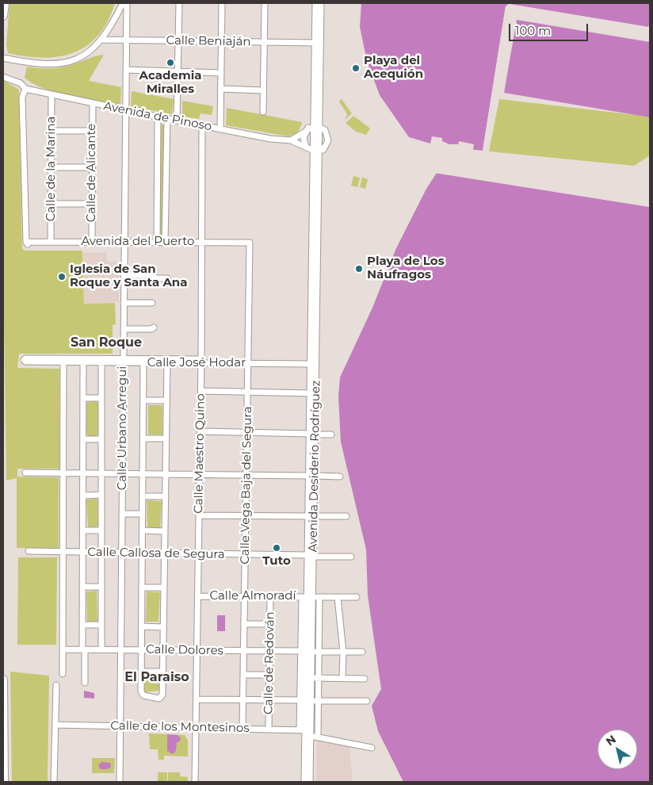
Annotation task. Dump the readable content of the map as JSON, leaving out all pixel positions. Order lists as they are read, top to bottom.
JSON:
{
  "streets": {
    "street": [
      "Calle Beniaján",
      "Avenida de Pinoso",
      "Calle de la Marina",
      "Calle de Alicante",
      "Avenida del Puerto",
      "Calle José Hodar",
      "Calle Urbano Arregui",
      "Calle Maestro Quino",
      "Avenida Desiderio Rodríguez",
      "Calle Vega Baja del Segura",
      "Calle Callosa de Segura",
      "Calle Almoradí",
      "Calle Dolores",
      "Calle de Redován",
      "Calle de los Montesinos"
    ]
  },
  "crossings": [
    ["Calle Beniaján", "Calle Urbano Arregui"],
    ["Avenida de Pinoso", "Calle de la Marina"],
    ["Avenida de Pinoso", "Calle de Alicante"],
    ["Avenida de Pinoso", "Calle Urbano Arregui"],
    ["Avenida de Pinoso", "Calle Maestro Quino"],
    ["Calle de la Marina", "Avenida del Puerto"],
    ["Calle de Alicante", "Avenida del Puerto"],
    ["Avenida del Puerto", "Calle Urbano Arregui"],
    ["Avenida del Puerto", "Calle Maestro Quino"],
    ["Avenida del Puerto", "Calle Vega Baja del Segura"],
    ["Calle José Hodar", "Calle Urbano Arregui"],
    ["Calle José Hodar", "Calle Maestro Quino"],
    ["Calle José Hodar", "Avenida Desiderio Rodríguez"],
    ["Calle José Hodar", "Calle Vega Baja del Segura"],
    ["Calle Urbano Arregui", "Calle Callosa de Segura"],
    ["Calle Urbano Arregui", "Calle Dolores"],
    ["Calle Urbano Arregui", "Calle de los Montesinos"],
    ["Calle Maestro Quino", "Calle Callosa de Segura"],
    ["Calle Maestro Quino", "Calle Almoradí"],
    ["Calle Maestro Quino", "Calle Dolores"],
    ["Calle Maestro Quino", "Calle de los Montesinos"],
    ["Avenida Desiderio Rodríguez", "Calle Callosa de Segura"],
    ["Avenida Desiderio Rodríguez", "Calle Almoradí"],
    ["Avenida Desiderio Rodríguez", "Calle Dolores"],
    ["Avenida Desiderio Rodríguez", "Calle de los Montesinos"],
    ["Calle Vega Baja del Segura", "Calle Callosa de Segura"],
    ["Calle Vega Baja del Segura", "Calle Almoradí"],
    ["Calle Vega Baja del Segura", "Calle Dolores"],
    ["Calle Vega Baja del Segura", "Calle de los Montesinos"],
    ["Calle Almoradí", "Calle de Redován"],
    ["Calle Dolores", "Calle de Redován"],
    ["Calle de Redován", "Calle de los Montesinos"]
  ],
  "districts": ["San Roque", "El Paraiso"],
  "places": [
    "Academia Miralles",
    "Playa del Acequión",
    "Playa de Los Náufragos",
    "Iglesia de San Roque y Santa Ana",
    "Tuto"
  ],
  "scale_bar": "100 m",
  "north": "top left"
}
